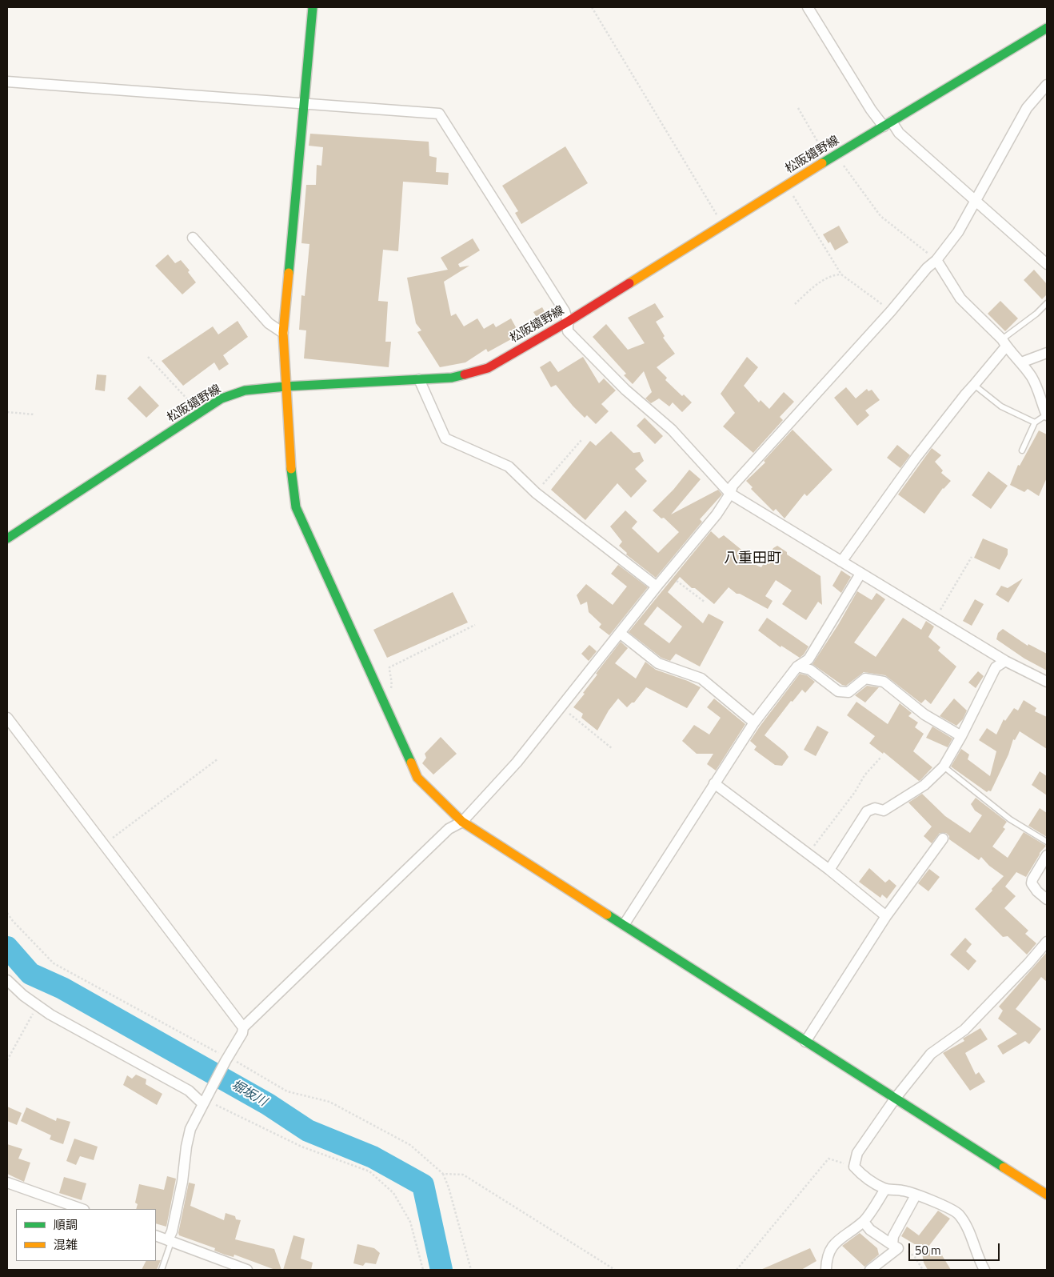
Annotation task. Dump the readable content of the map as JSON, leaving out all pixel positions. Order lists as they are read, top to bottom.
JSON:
{
  "streets": {
    "street": ["松阪嬉野線"]
  },
  "districts": ["八重田町"],
  "water": ["堀坂川"],
  "legend": ["順調", "混雑"],
  "scale_bar": "50 m"
}
